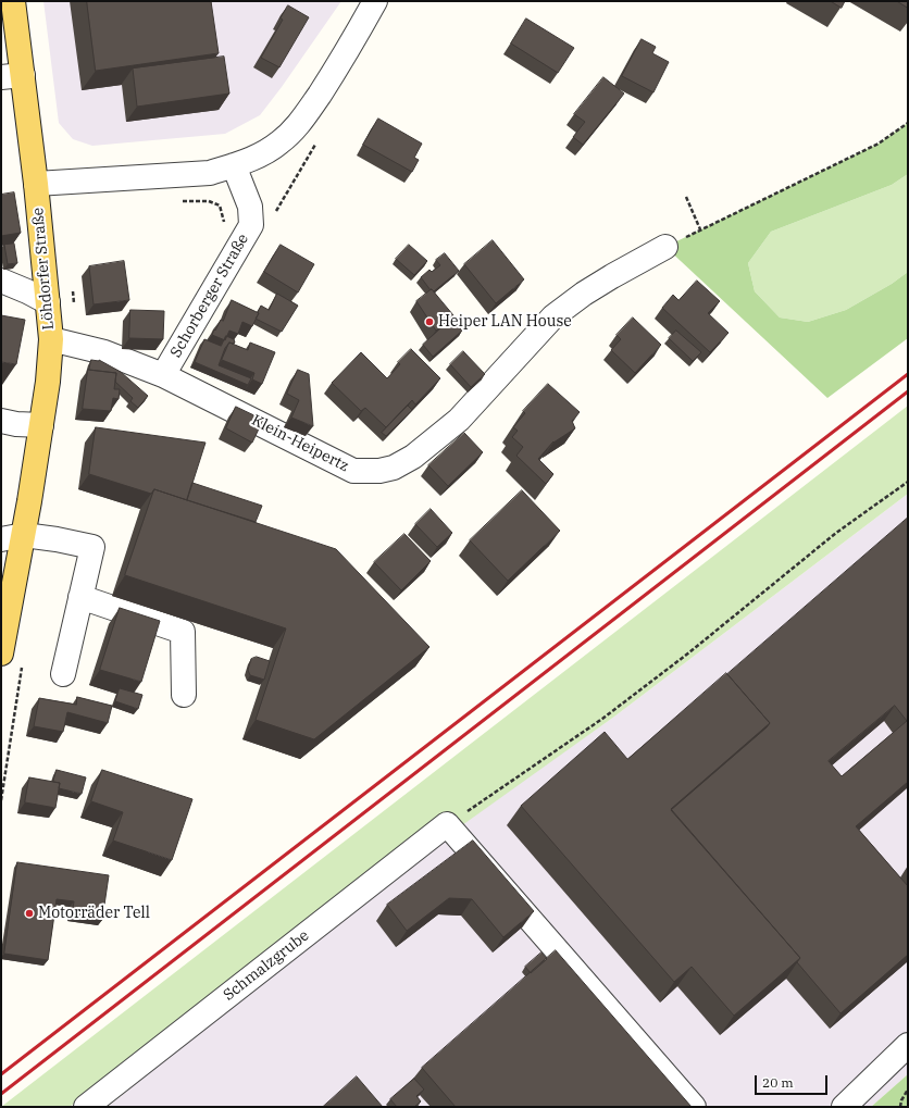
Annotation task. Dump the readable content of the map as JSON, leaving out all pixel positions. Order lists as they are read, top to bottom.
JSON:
{
  "streets": {
    "main road": ["Löhdorfer Straße"],
    "street": ["Schorberger Straße", "Klein-Heipertz", "Schmalzgrube"]
  },
  "crossings": [
    ["Löhdorfer Straße", "Klein-Heipertz"],
    ["Schorberger Straße", "Klein-Heipertz"]
  ],
  "places": ["Heiper LAN House", "Motorräder Tell"],
  "scale_bar": "20 m"
}
